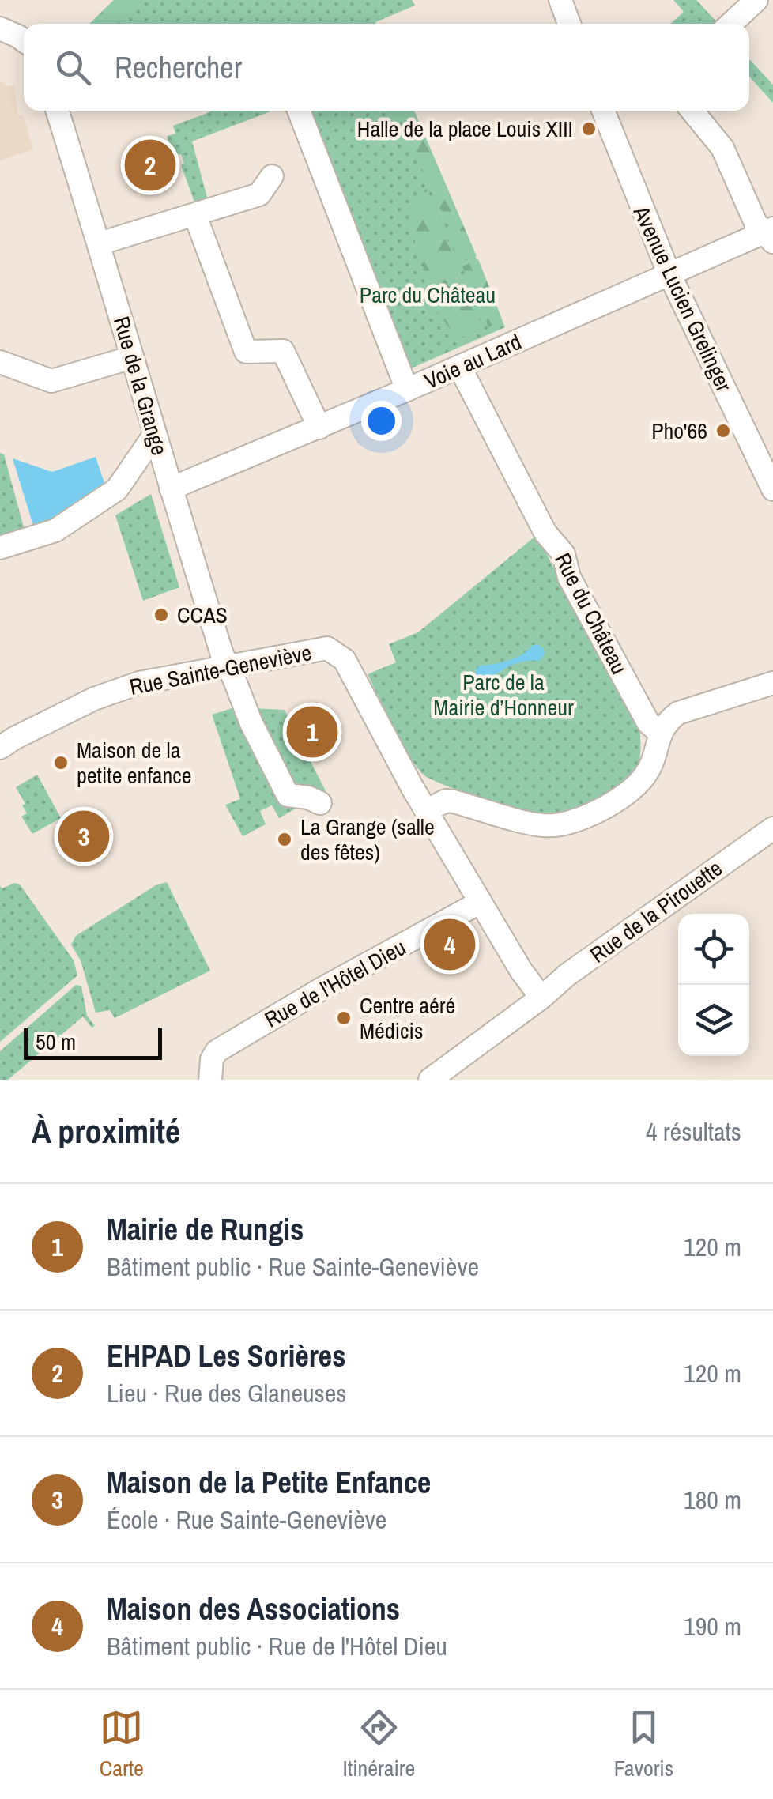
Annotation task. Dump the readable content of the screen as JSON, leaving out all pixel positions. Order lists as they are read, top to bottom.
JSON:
{
  "streets": {
    "street": [
      "Avenue Lucien Grelinger",
      "Voie au Lard",
      "Rue de la Grange",
      "Rue du Château",
      "Rue Sainte-Geneviève",
      "Rue de la Pirouette",
      "Rue de l'Hôtel Dieu"
    ]
  },
  "crossings": [
    ["Avenue Lucien Grelinger", "Voie au Lard"],
    ["Voie au Lard", "Rue de la Grange"],
    ["Voie au Lard", "Rue du Château"],
    ["Rue de la Grange", "Rue Sainte-Geneviève"],
    ["Rue Sainte-Geneviève", "Rue de la Pirouette"],
    ["Rue Sainte-Geneviève", "Rue de l'Hôtel Dieu"]
  ],
  "parks": ["Parc du Château", "Parc de la Mairie d’Honneur"],
  "places": [
    "Halle de la place Louis XIII",
    "Pho'66",
    "CCAS",
    "Maison de la petite enfance",
    "La Grange (salle des fêtes)",
    "Centre aéré Médicis"
  ],
  "scale_bar": "50 m",
  "page": {
    "search": "Rechercher",
    "pins": [
      "2",
      "1",
      "3",
      "4"
    ],
    "scale": "50 m",
    "heading": ["À proximité", "4 résultats"],
    "list": [
      {
        "mark": "1",
        "name": "Mairie de Rungis",
        "note": "Bâtiment public · Rue Sainte-Geneviève",
        "value": "120 m"
      },
      {
        "mark": "2",
        "name": "EHPAD Les Sorières",
        "note": "Lieu · Rue des Glaneuses",
        "value": "120 m"
      },
      {
        "mark": "3",
        "name": "Maison de la Petite Enfance",
        "note": "École · Rue Sainte-Geneviève",
        "value": "180 m"
      },
      {
        "mark": "4",
        "name": "Maison des Associations",
        "note": "Bâtiment public · Rue de l'Hôtel Dieu",
        "value": "190 m"
      }
    ],
    "nav": ["Carte", "Itinéraire", "Favoris"]
  }
}
